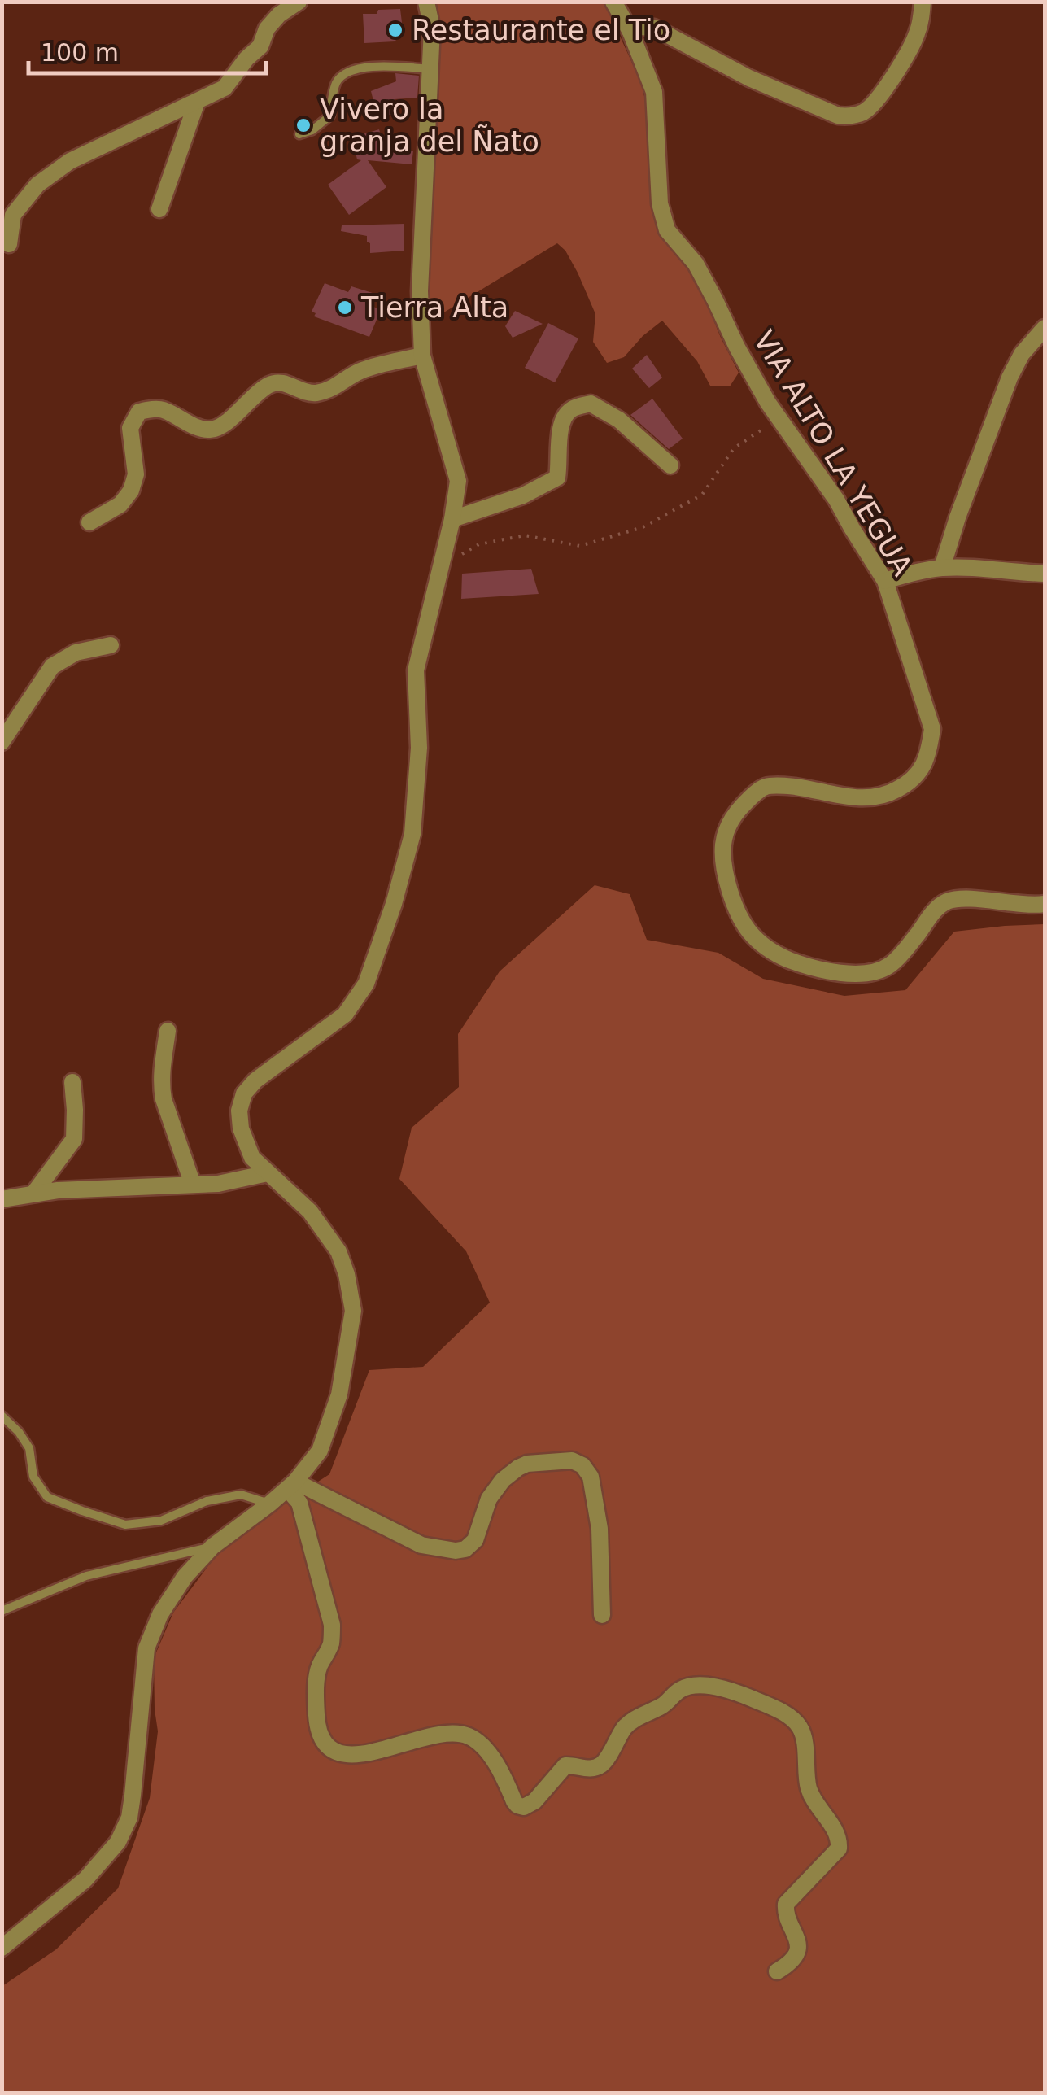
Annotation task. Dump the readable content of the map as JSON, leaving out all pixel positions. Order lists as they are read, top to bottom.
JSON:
{
  "streets": {
    "street": ["VIA ALTO LA YEGUA"]
  },
  "places": ["Restaurante el Tio", "Vivero la granja del Ñato", "Tierra Alta"],
  "scale_bar": "100 m"
}
